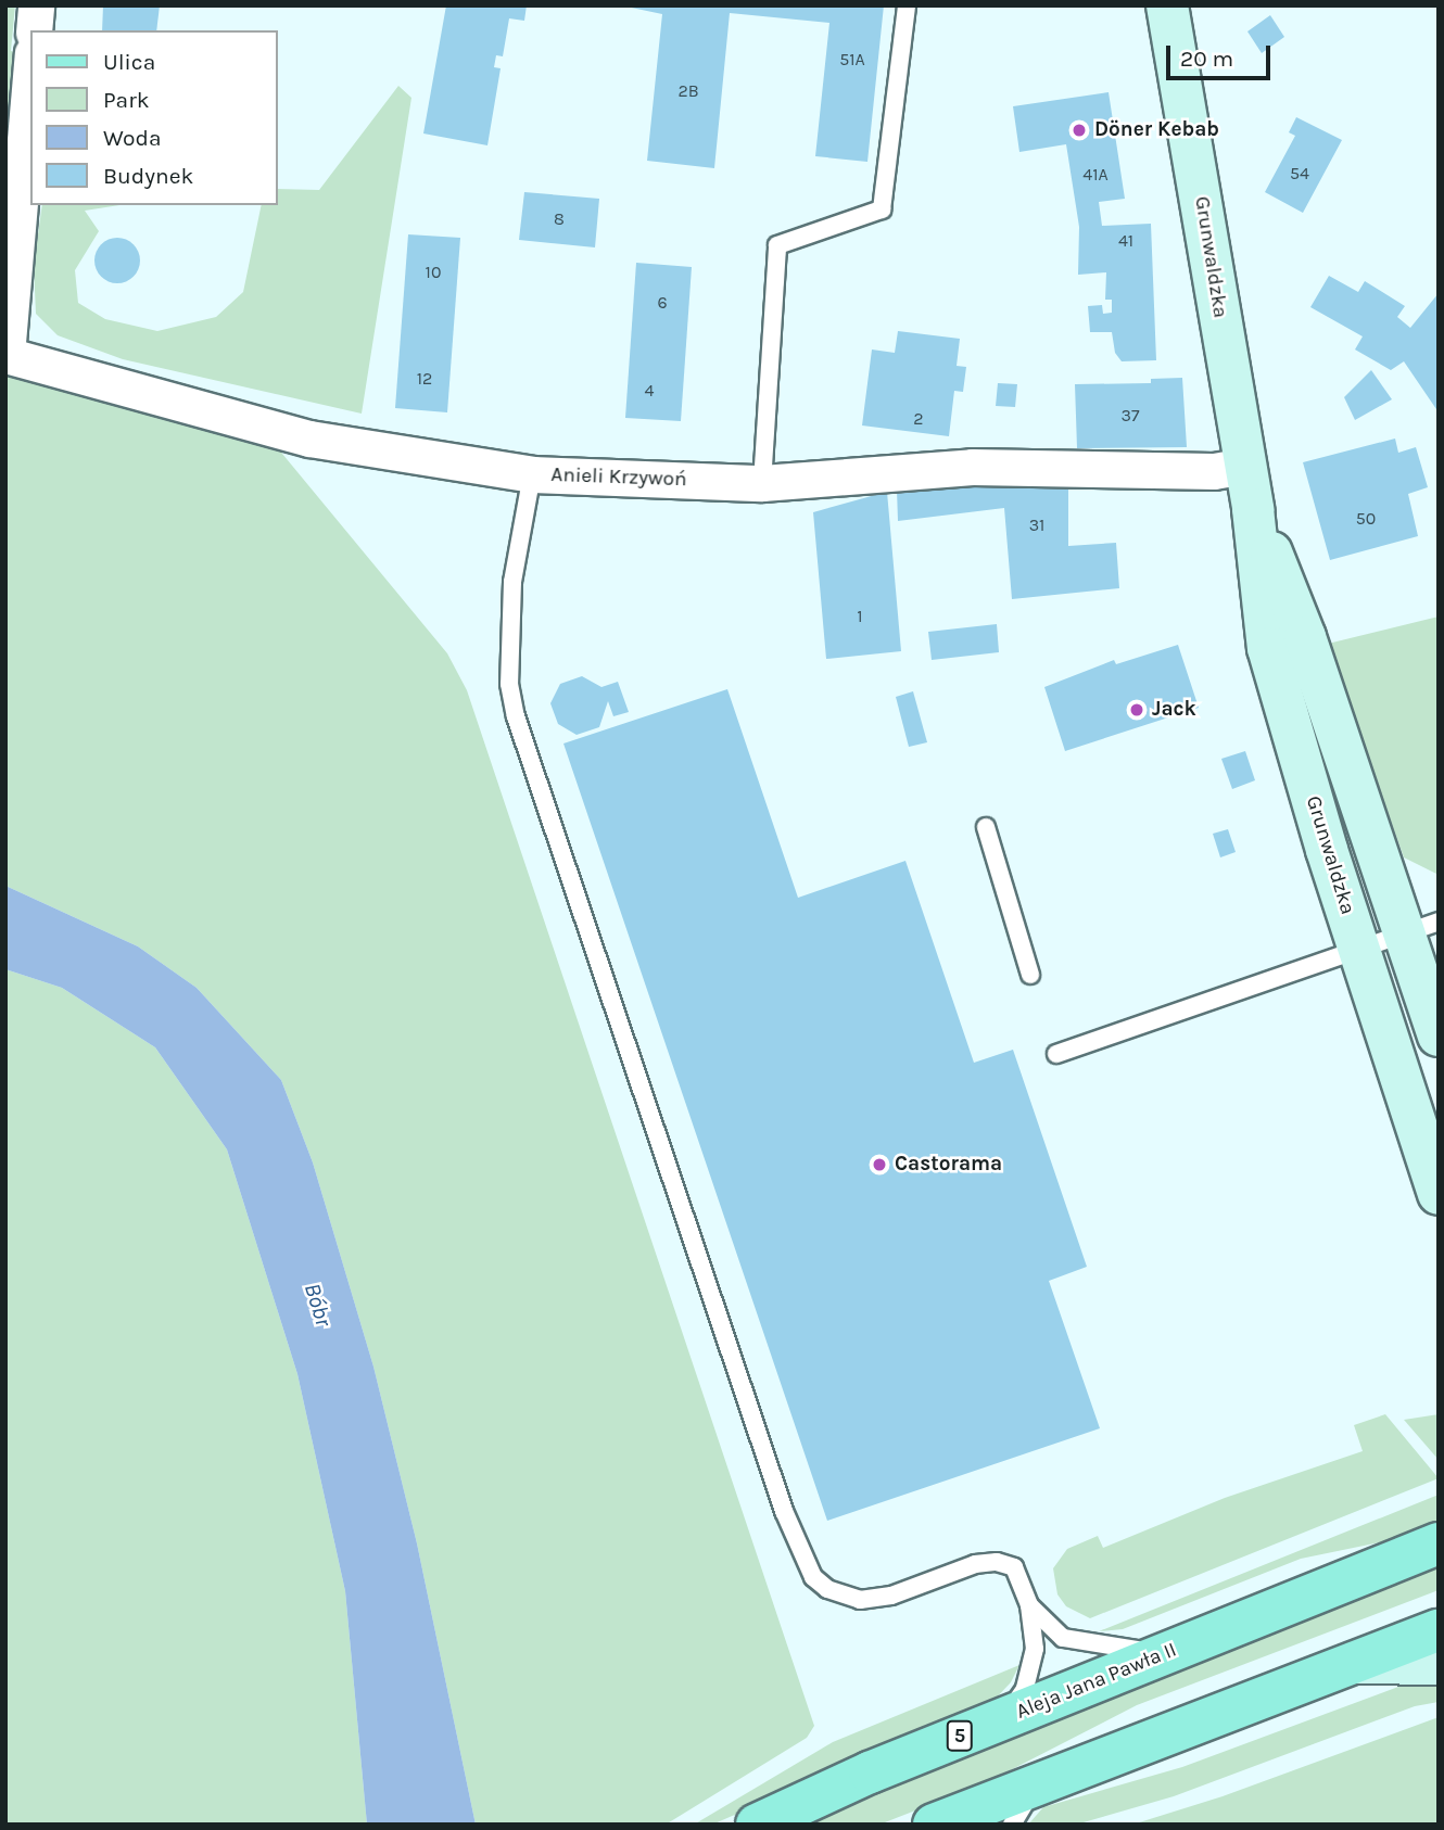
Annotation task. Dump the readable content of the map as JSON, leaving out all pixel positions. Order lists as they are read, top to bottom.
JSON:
{
  "streets": {
    "main road": ["Aleja Jana Pawła II", "5"],
    "street": ["Grunwaldzka", "Anieli Krzywoń"]
  },
  "crossings": [
    ["Grunwaldzka", "Anieli Krzywoń"]
  ],
  "water": ["Bóbr"],
  "places": ["Döner Kebab", "Jack", "Castorama"],
  "house_numbers": [
    "51A",
    "2B",
    "54",
    "41A",
    "8",
    "41",
    "10",
    "6",
    "12",
    "4",
    "37",
    "2",
    "50",
    "31",
    "1"
  ],
  "legend": [
    "Ulica",
    "Park",
    "Woda",
    "Budynek"
  ],
  "scale_bar": "20 m"
}
